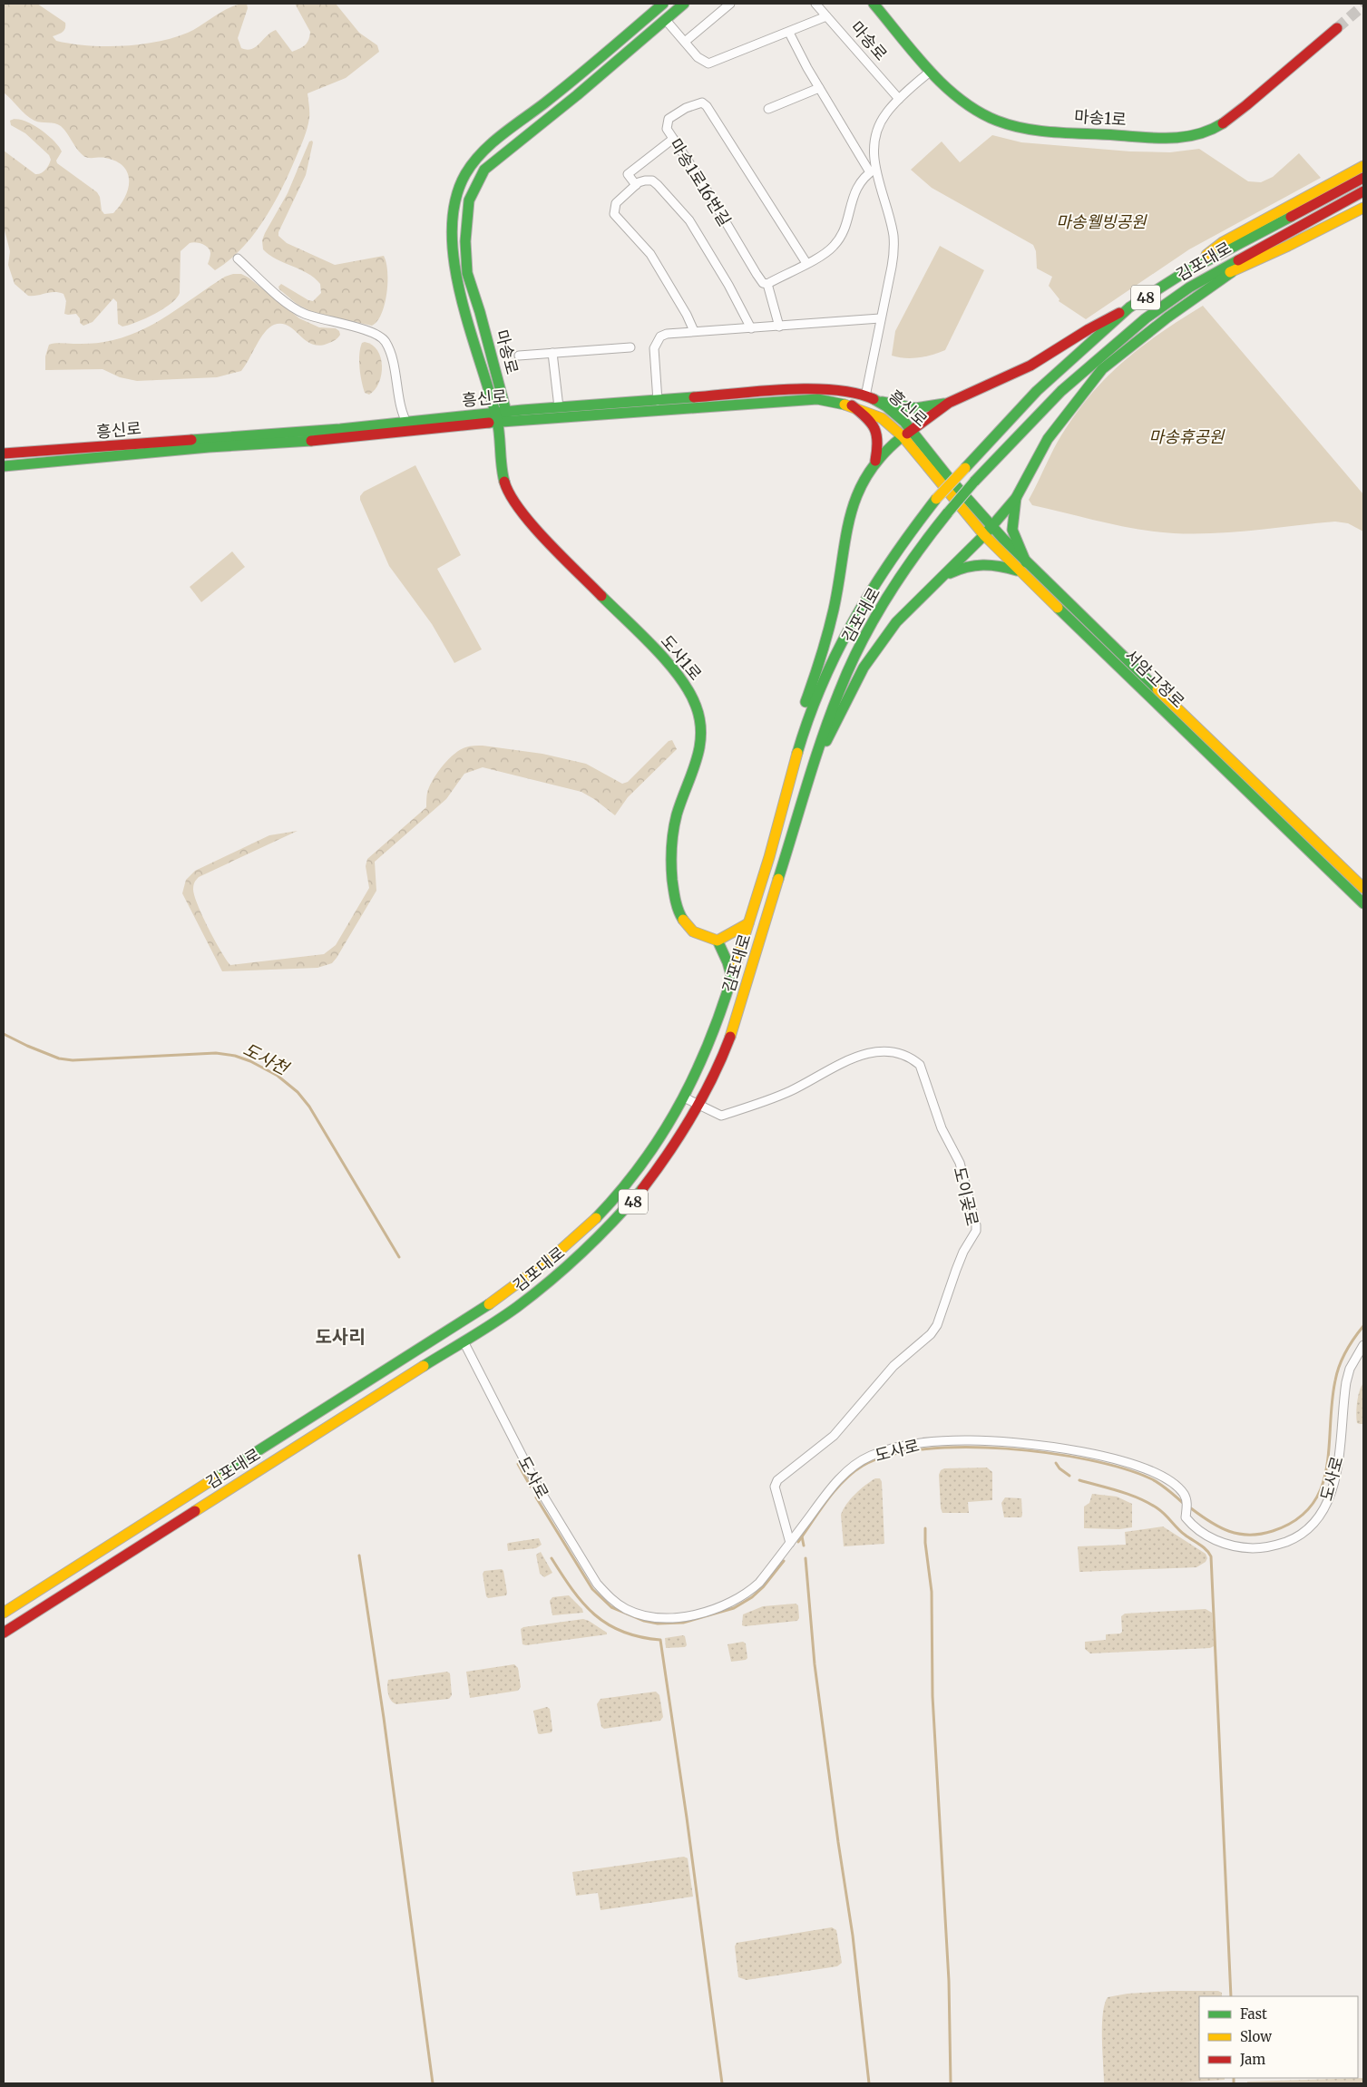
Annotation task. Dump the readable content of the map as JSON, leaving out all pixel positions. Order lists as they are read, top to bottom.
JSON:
{
  "streets": {
    "main road": [
      "마송로",
      "마송1로",
      "김포대로",
      "48",
      "흥신로",
      "도사1로",
      "서암고정로"
    ],
    "street": ["마송1로16번길", "도이곶로", "도사로"]
  },
  "crossings": [
    ["마송로", "흥신로"],
    ["마송로", "도사1로"],
    ["김포대로", "도이곶로"],
    ["김포대로", "도사로"],
    ["흥신로", "도사1로"],
    ["흥신로", "서암고정로"],
    ["도이곶로", "도사로"]
  ],
  "districts": ["도사리"],
  "water": ["도사천"],
  "parks": ["마송웰빙공원", "마송휴공원"],
  "legend": ["Fast", "Slow", "Jam"]
}
